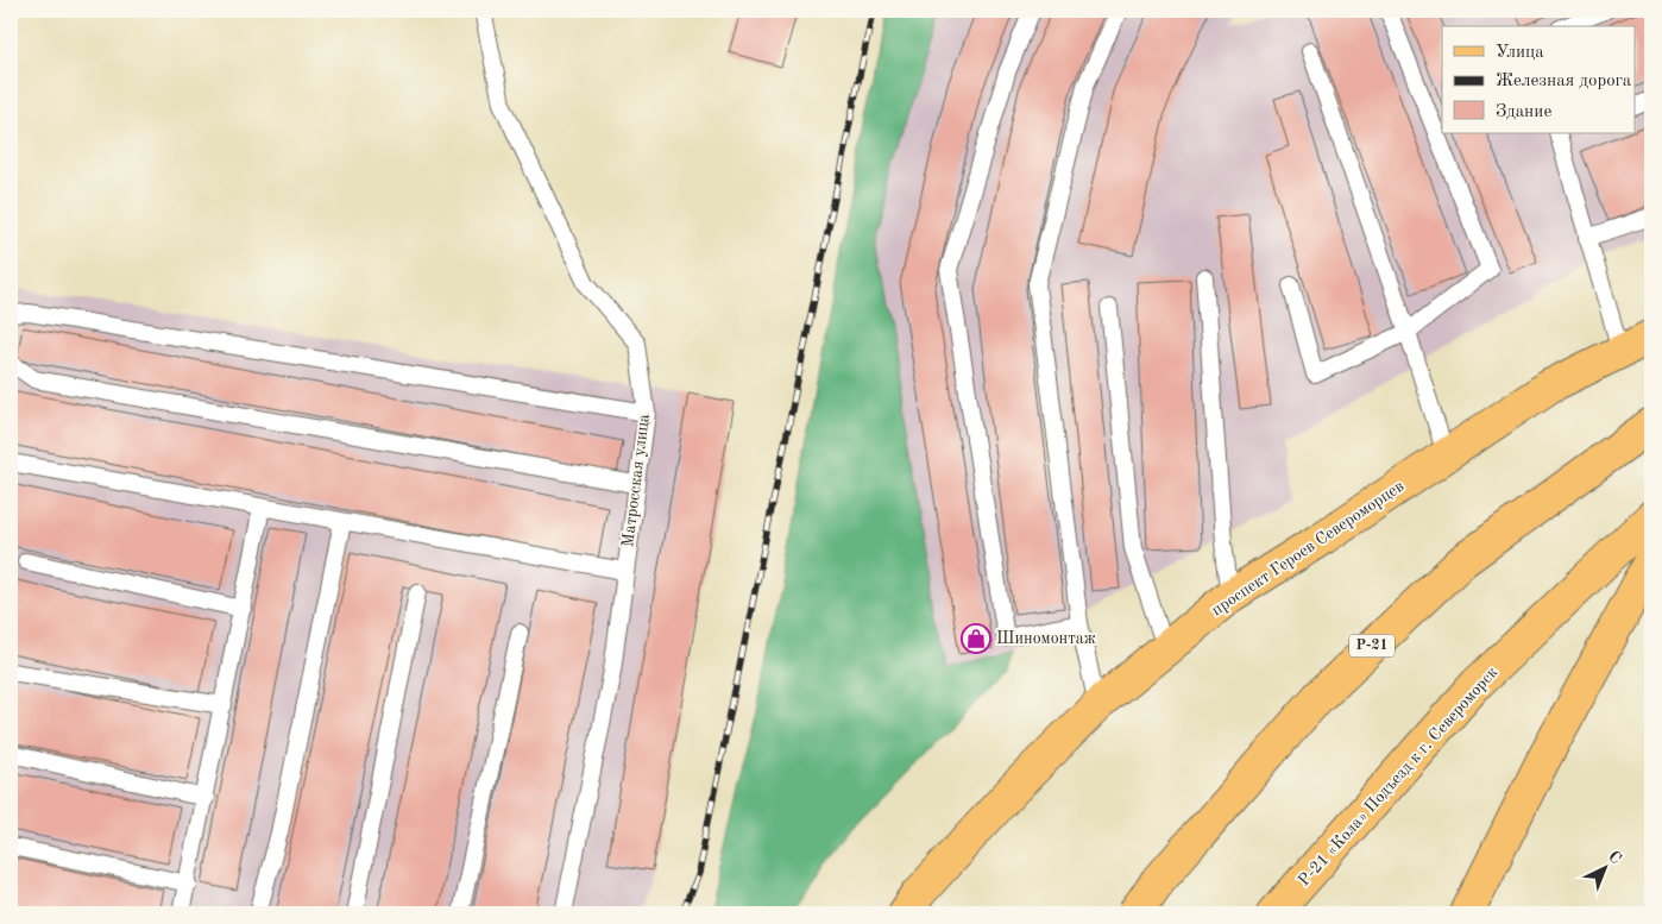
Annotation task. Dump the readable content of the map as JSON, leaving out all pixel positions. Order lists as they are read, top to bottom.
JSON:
{
  "streets": {
    "main road": ["проспект Героев Североморцев", "Р-21", "Р-21 «Кола» Подъезд к г. Североморск"],
    "lane": ["Матросская улица"]
  },
  "places": {
    "shop": ["Шиномонтаж"]
  },
  "legend": ["Улица", "Железная дорога", "Здание"],
  "north": "top right"
}
